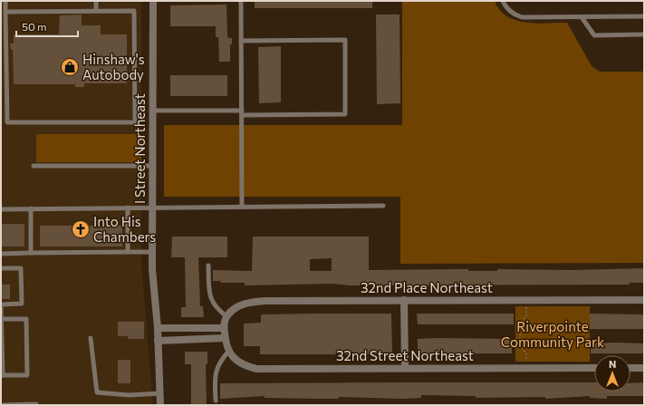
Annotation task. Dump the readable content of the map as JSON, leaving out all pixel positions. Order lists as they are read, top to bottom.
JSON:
{
  "streets": {
    "street": ["I Street Northeast", "32nd Place Northeast", "32nd Street Northeast"]
  },
  "parks": ["Riverpointe Community Park"],
  "places": {
    "shop": ["Hinshaw's Autobody"],
    "church": ["Into His Chambers"]
  },
  "scale_bar": "50 m",
  "north": "top"
}
